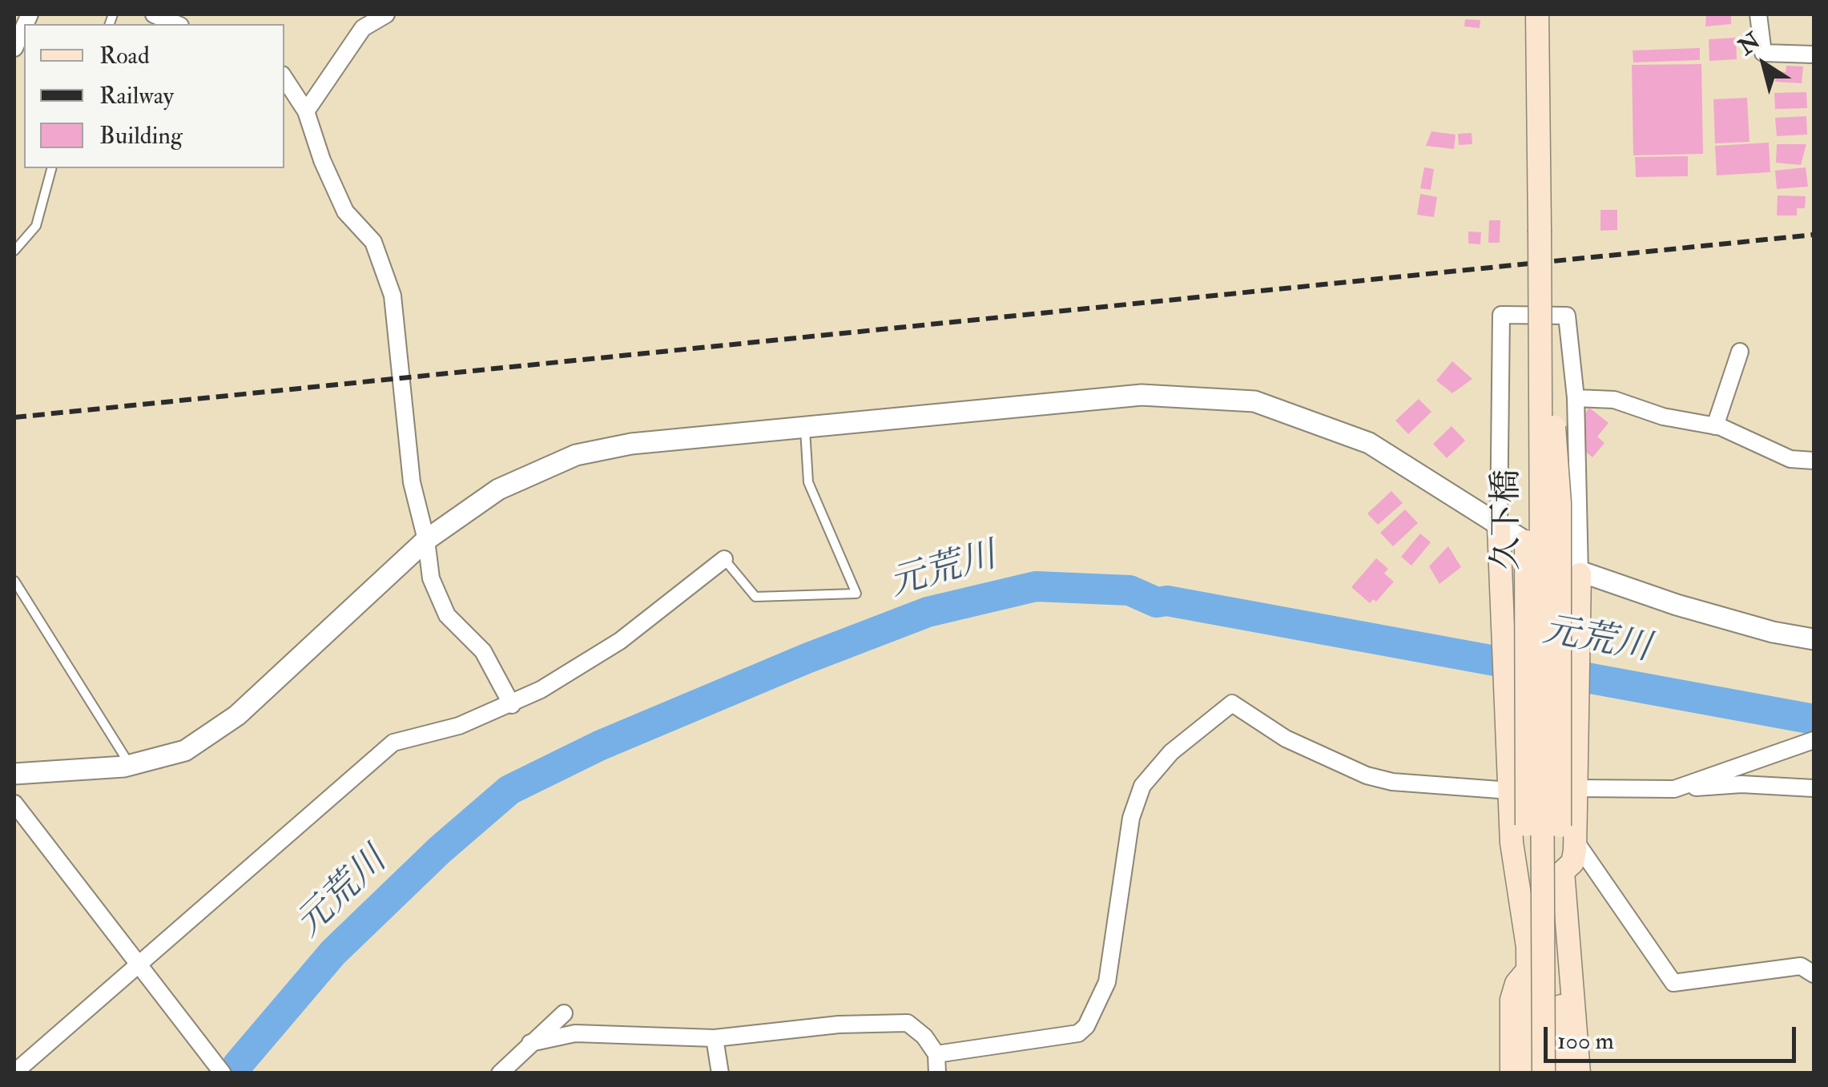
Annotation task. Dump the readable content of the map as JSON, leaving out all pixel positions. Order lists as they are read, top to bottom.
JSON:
{
  "streets": {
    "main road": ["久下橋"]
  },
  "water": ["元荒川"],
  "legend": ["Road", "Railway", "Building"],
  "scale_bar": "100 m",
  "north": "top left"
}
